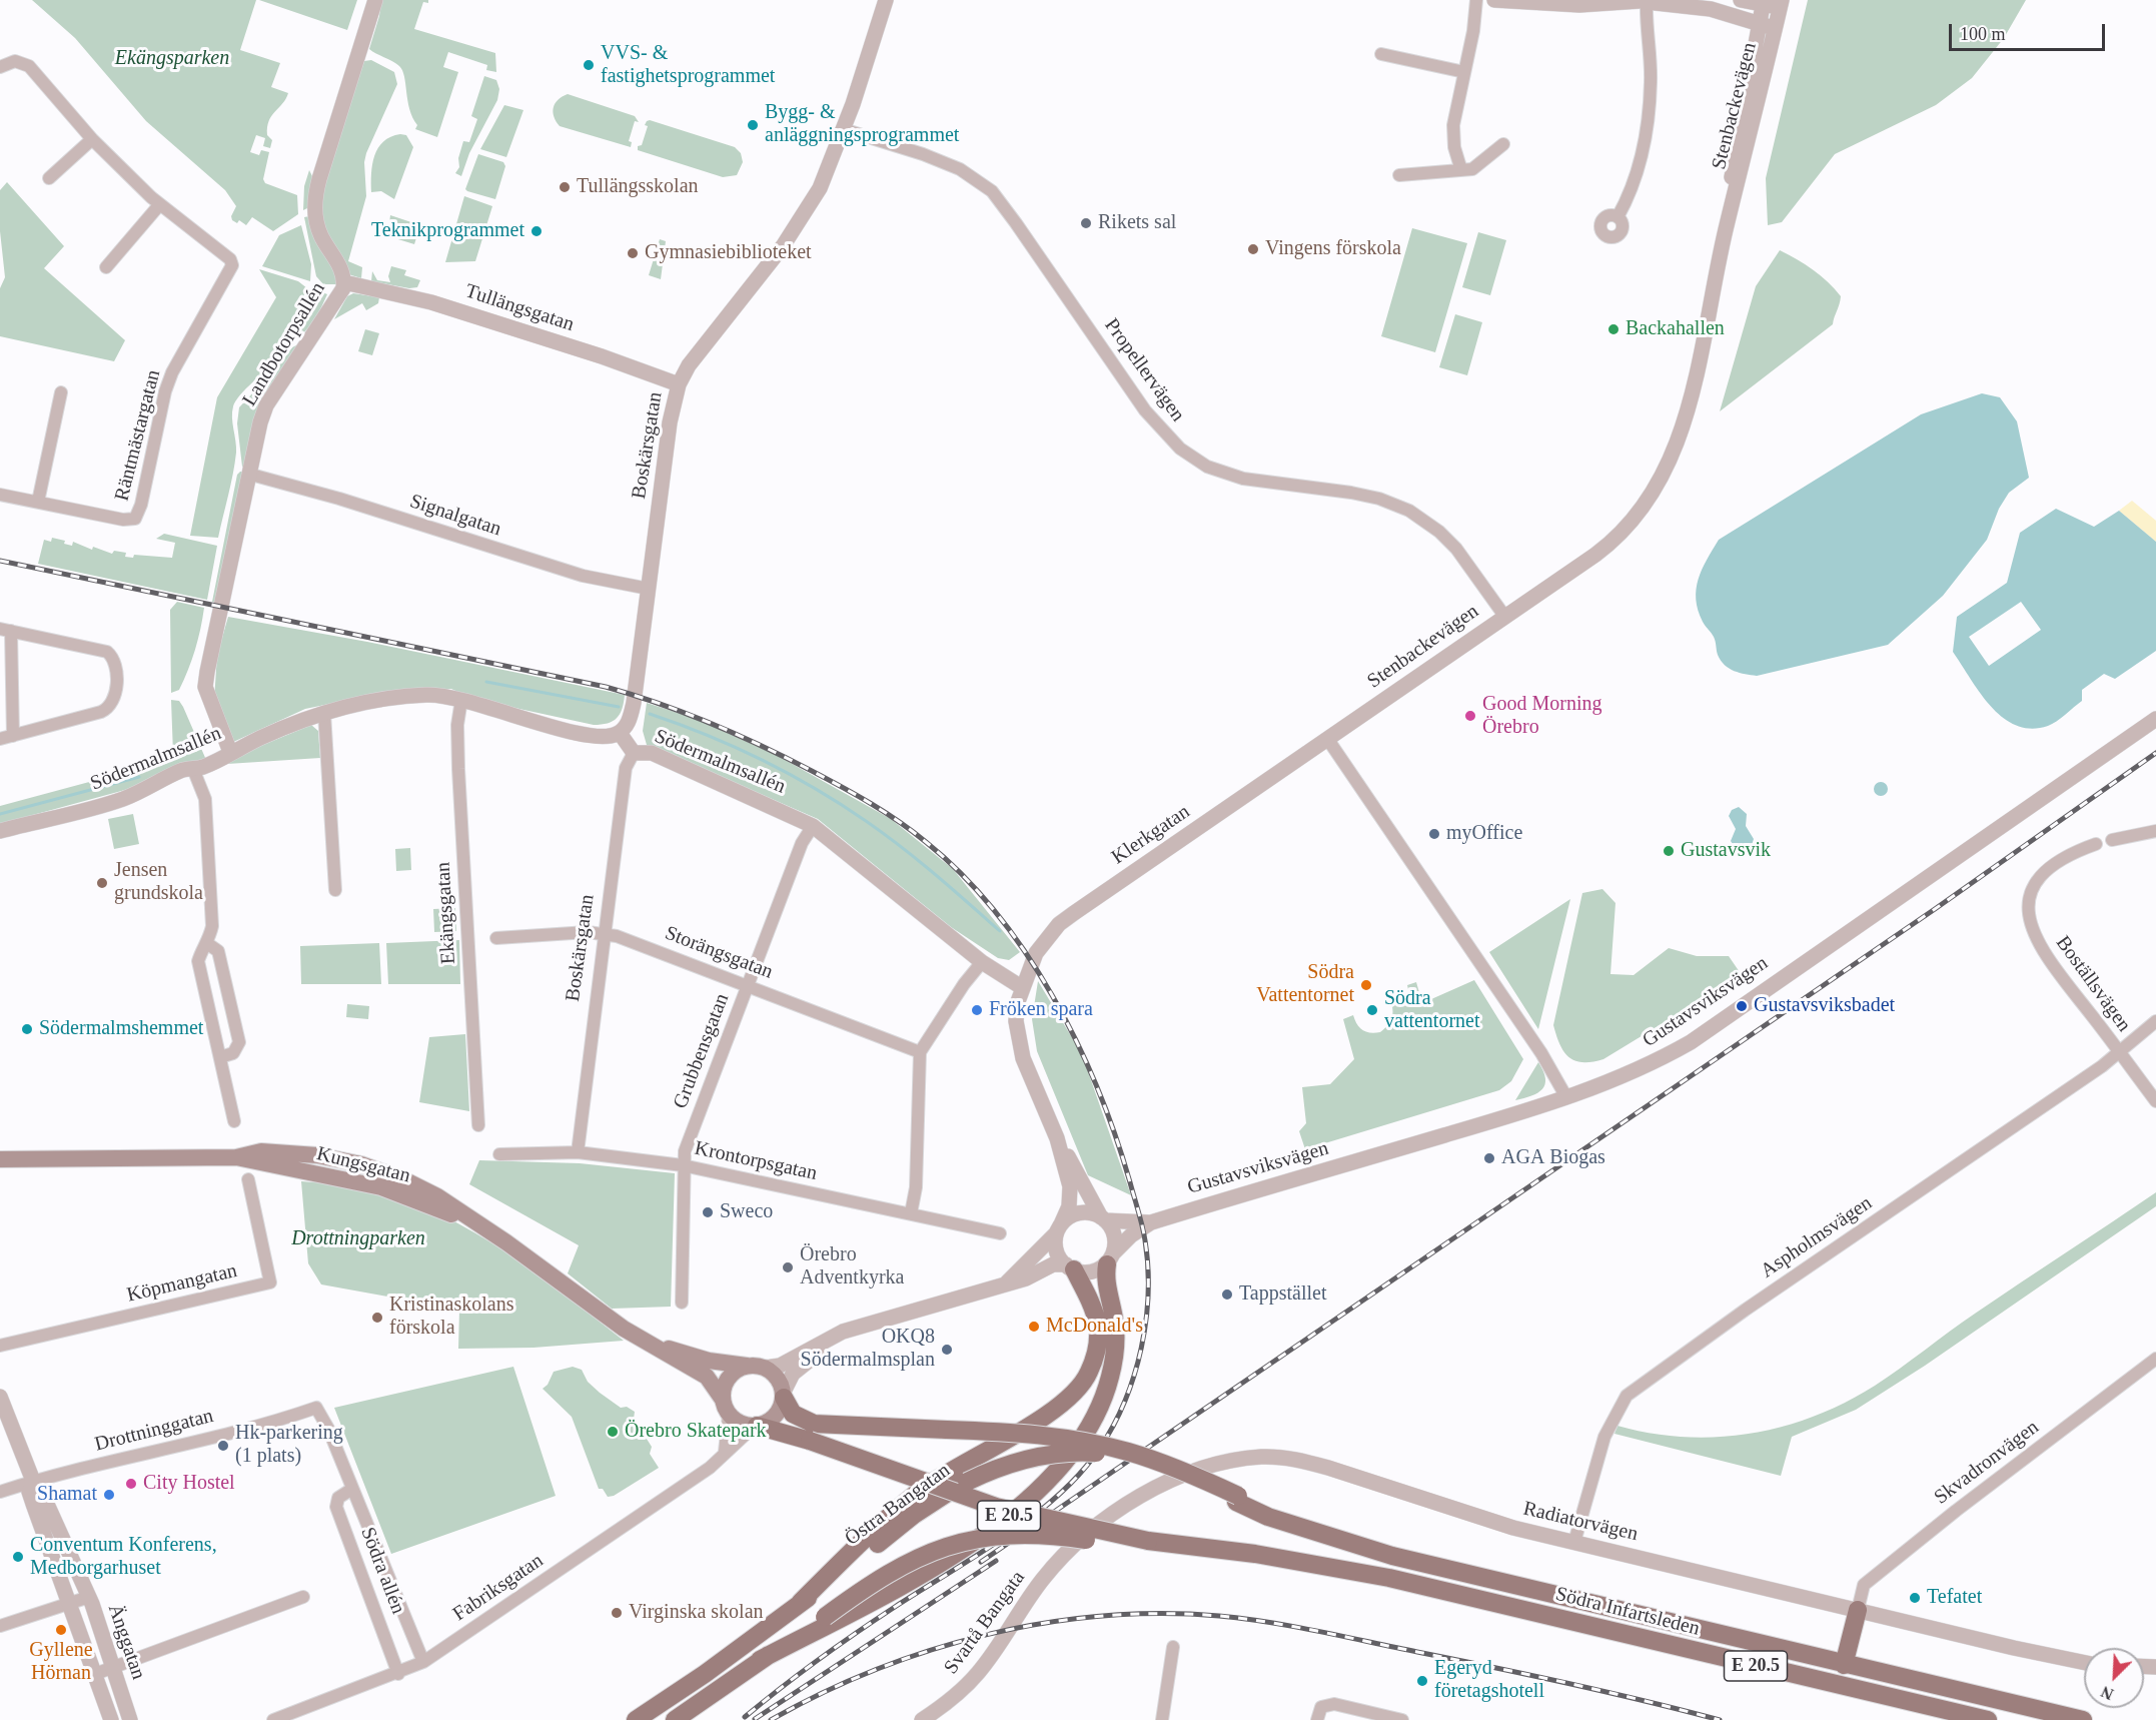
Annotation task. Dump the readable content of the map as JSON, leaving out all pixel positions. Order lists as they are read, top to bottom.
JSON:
{
  "streets": {
    "main road": [
      "Kungsgatan",
      "Östra Bangatan",
      "E 20.5",
      "Södra Infartsleden"
    ],
    "street": [
      "Stenbackevägen",
      "Tullängsgatan",
      "Landbotorpsallén",
      "Propellervägen",
      "Räntmästargatan",
      "Boskärsgatan",
      "Signalgatan",
      "Södermalmsallén",
      "Klerkgatan",
      "Ekängsgatan",
      "Storängsgatan",
      "Boställsvägen",
      "Gustavsviksvägen",
      "Grubbensgatan",
      "Krontorpsgatan",
      "Aspholmsvägen",
      "Köpmangatan",
      "Drottninggatan",
      "Skvadronvägen",
      "Radiatorvägen",
      "Södra allén",
      "Fabriksgatan",
      "Svartå Bangata",
      "Änggatan"
    ]
  },
  "crossings": [
    ["Stenbackevägen", "Propellervägen"],
    ["Stenbackevägen", "Klerkgatan"],
    ["Tullängsgatan", "Landbotorpsallén"],
    ["Tullängsgatan", "Boskärsgatan"],
    ["Landbotorpsallén", "Signalgatan"],
    ["Landbotorpsallén", "Södermalmsallén"],
    ["Propellervägen", "Boskärsgatan"],
    ["Boskärsgatan", "Signalgatan"],
    ["Boskärsgatan", "Södermalmsallén"],
    ["Boskärsgatan", "Storängsgatan"],
    ["Boskärsgatan", "Krontorpsgatan"],
    ["Södermalmsallén", "Klerkgatan"],
    ["Södermalmsallén", "Ekängsgatan"],
    ["Södermalmsallén", "Grubbensgatan"],
    ["Storängsgatan", "Grubbensgatan"],
    ["Boställsvägen", "Aspholmsvägen"],
    ["Gustavsviksvägen", "E 20.5"],
    ["Grubbensgatan", "Krontorpsgatan"],
    ["Kungsgatan", "Fabriksgatan"],
    ["Aspholmsvägen", "Radiatorvägen"],
    ["Drottninggatan", "Södra allén"],
    ["Drottninggatan", "Änggatan"],
    ["Skvadronvägen", "Radiatorvägen"],
    ["Östra Bangatan", "E 20.5"],
    ["Östra Bangatan", "Södra Infartsleden"],
    ["E 20.5", "Södra Infartsleden"],
    ["Radiatorvägen", "Svartå Bangata"],
    ["Södra allén", "Fabriksgatan"]
  ],
  "parks": ["Ekängsparken", "Drottningparken"],
  "places": [
    "VVS- & fastighetsprogrammet",
    "Bygg- & anläggningsprogrammet",
    "Tullängsskolan",
    "Rikets sal",
    "Teknikprogrammet",
    "Vingens förskola",
    "Gymnasiebiblioteket",
    "Backahallen",
    "Good Morning Örebro",
    "myOffice",
    "Gustavsvik",
    "Jensen grundskola",
    "Södra Vattentornet",
    "Gustavsviksbadet",
    "Fröken spara",
    "Södra vattentornet",
    "Södermalmshemmet",
    "AGA Biogas",
    "Sweco",
    "Örebro Adventkyrka",
    "Tappstället",
    "Kristinaskolans förskola",
    "McDonald's",
    "OKQ8 Södermalmsplan",
    "Örebro Skatepark",
    "Hk-parkering (1 plats)",
    "City Hostel",
    "Shamat",
    "Conventum Konferens, Medborgarhuset",
    "Tefatet",
    "Virginska skolan",
    "Gyllene Hörnan",
    "Egeryd företagshotell"
  ],
  "scale_bar": "100 m",
  "north": "bottom left"
}
